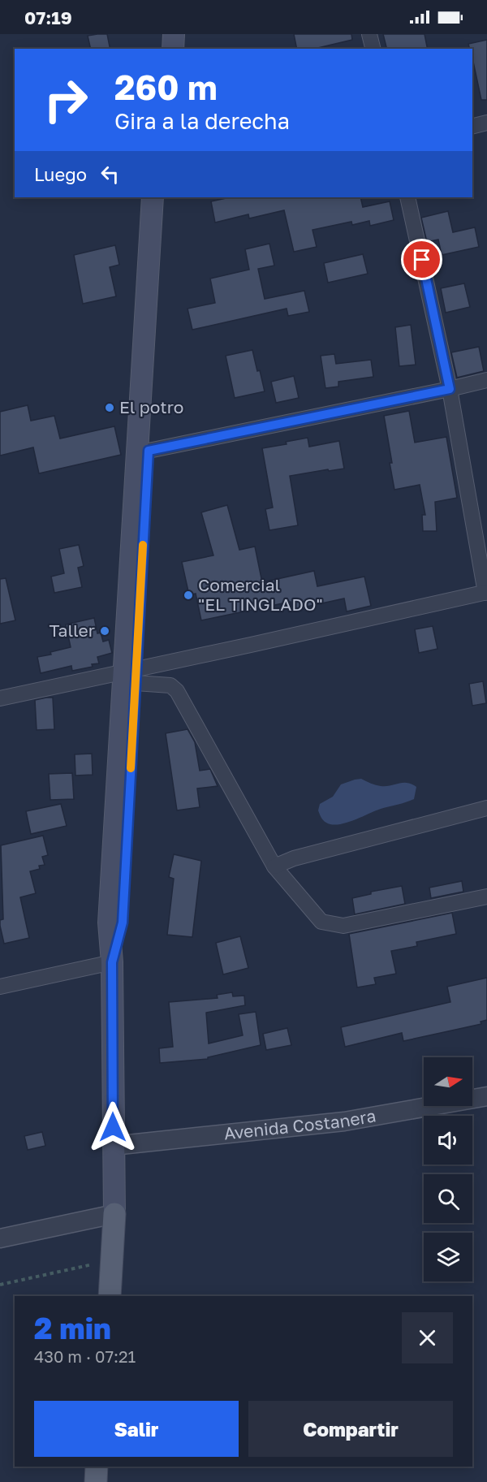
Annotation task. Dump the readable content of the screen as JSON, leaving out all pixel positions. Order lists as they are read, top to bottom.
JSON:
{
  "streets": {
    "street": ["Avenida Costanera"]
  },
  "places": ["El potro", "Comercial \"EL TINGLADO\"", "Taller"],
  "north": "right",
  "page": {
    "status": "07:19",
    "turn": ["260 m", "Gira a la derecha"],
    "then": "Luego",
    "heading": ["2 min", "430 m · 07:21"],
    "buttons": ["Salir", "Compartir"]
  }
}
